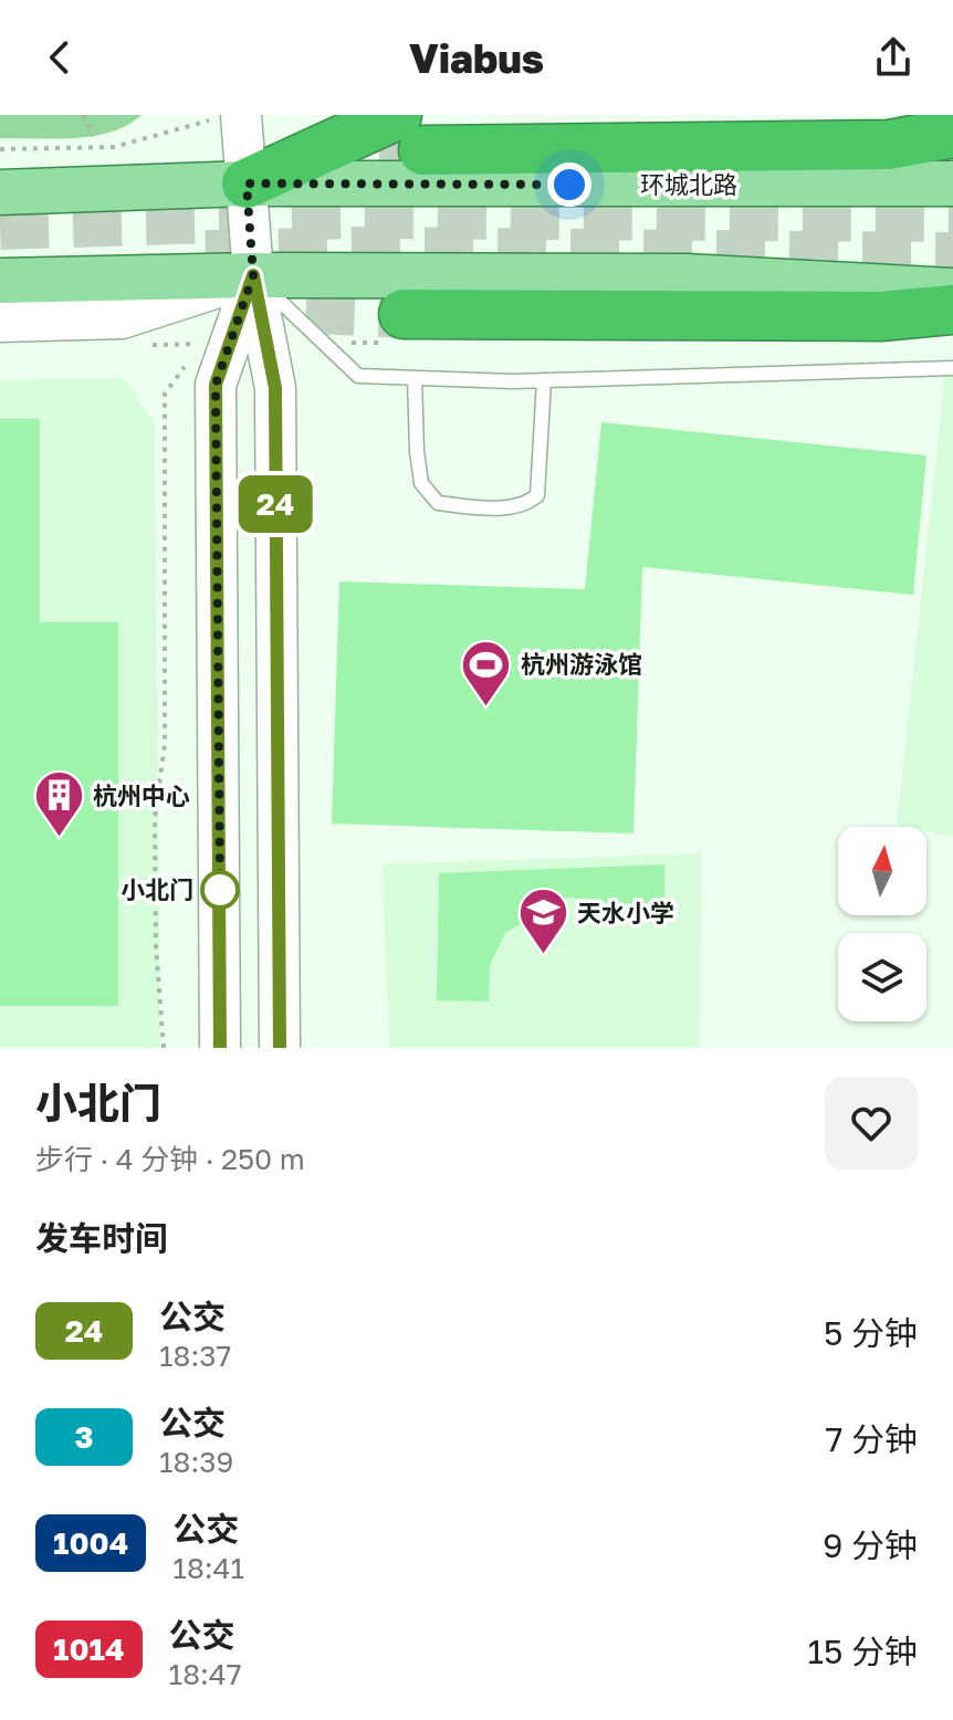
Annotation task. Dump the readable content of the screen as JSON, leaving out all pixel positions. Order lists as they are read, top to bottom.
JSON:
{
  "streets": {
    "main road": ["环城北路"]
  },
  "places": {
    "sports": ["杭州游泳馆"],
    "building": ["杭州中心"],
    "other": ["小北门"],
    "school or university": ["天水小学"]
  },
  "lines": ["bus line 24"],
  "north": "top",
  "page": {
    "header": "Viabus",
    "on_map": "24",
    "heading": [
      ["小北门", "步行 · 4 分钟 · 250 m"],
      "发车时间"
    ],
    "list": [
      {
        "mark": "24",
        "name": "公交",
        "note": "18:37",
        "value": "5 分钟"
      },
      {
        "mark": "3",
        "name": "公交",
        "note": "18:39",
        "value": "7 分钟"
      },
      {
        "mark": "1004",
        "name": "公交",
        "note": "18:41",
        "value": "9 分钟"
      },
      {
        "mark": "1014",
        "name": "公交",
        "note": "18:47",
        "value": "15 分钟"
      }
    ]
  }
}
